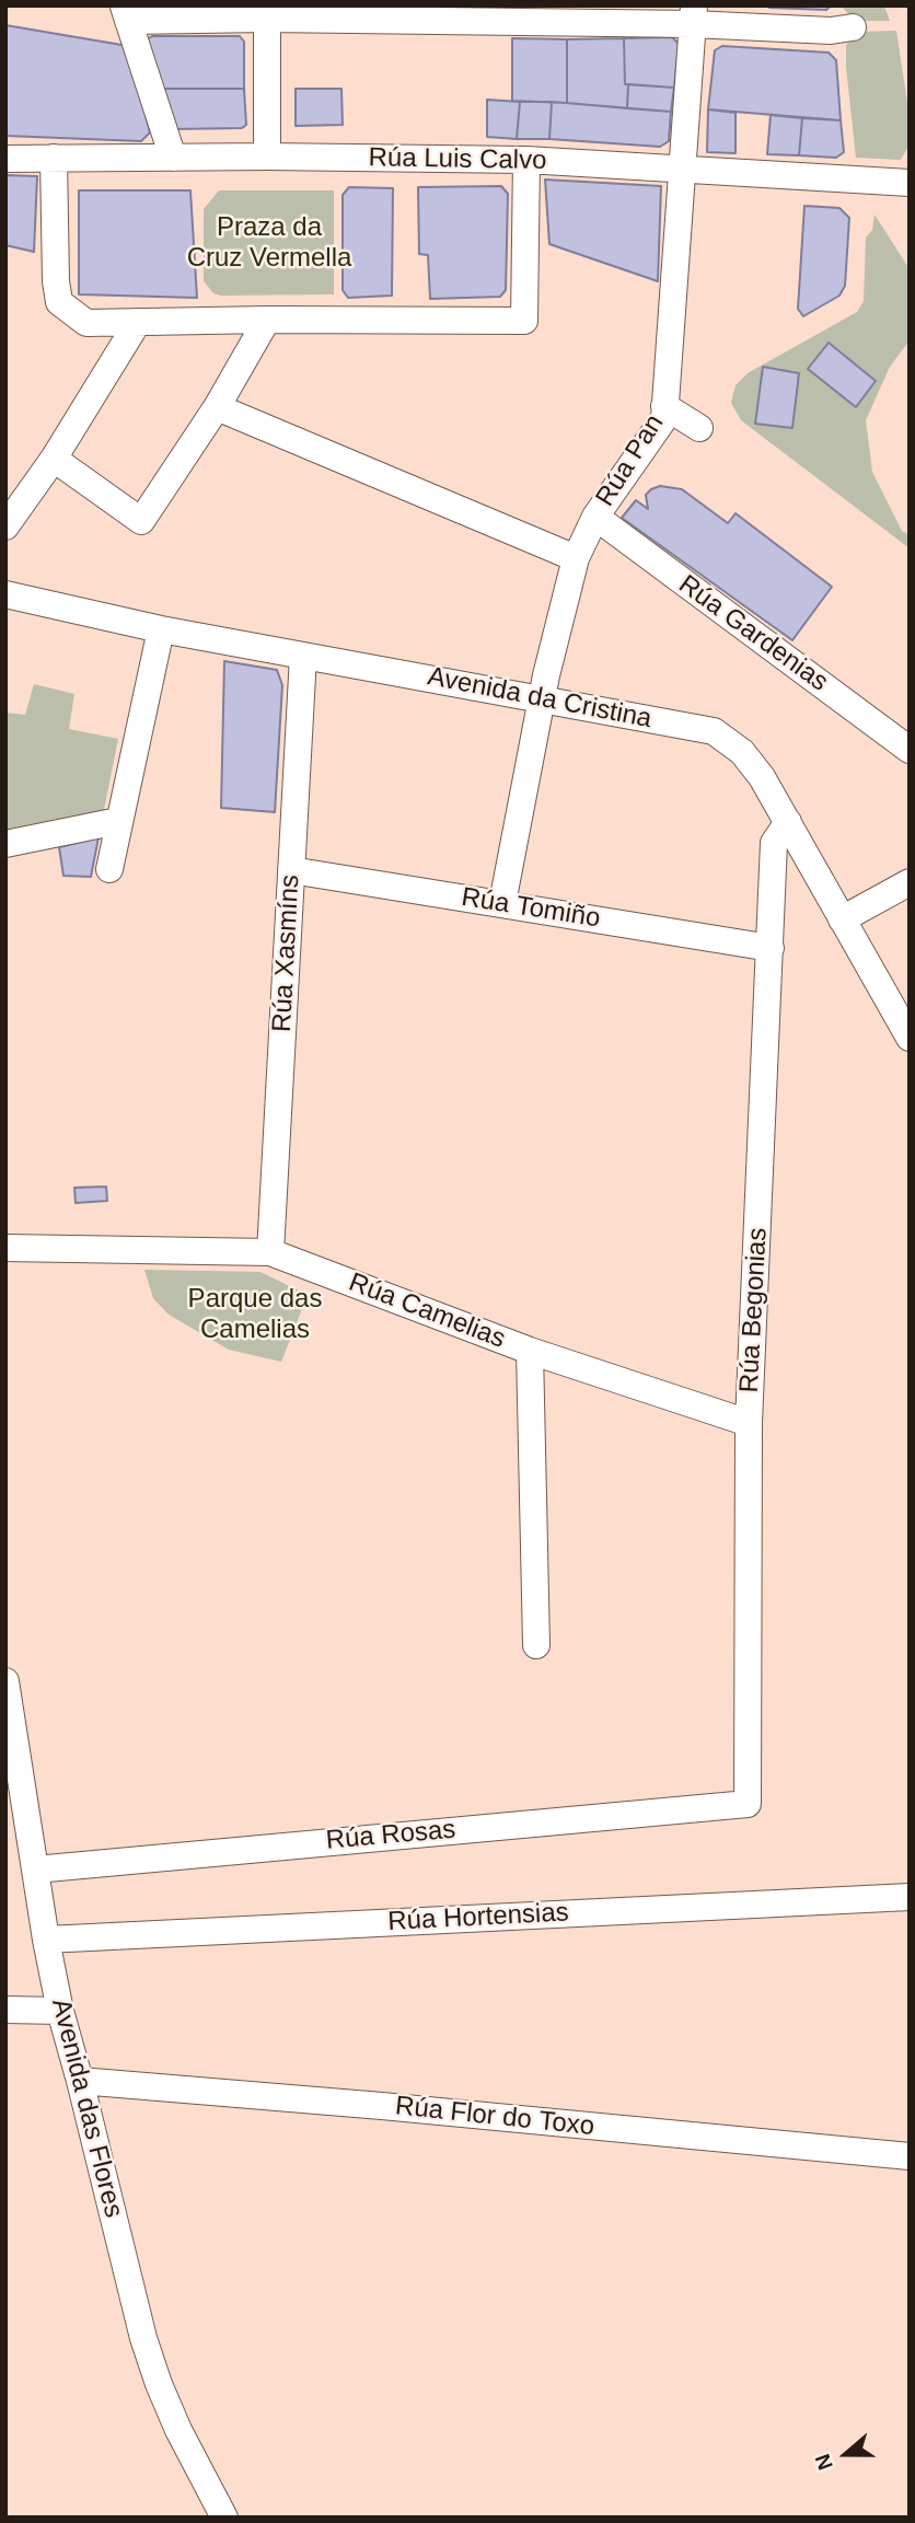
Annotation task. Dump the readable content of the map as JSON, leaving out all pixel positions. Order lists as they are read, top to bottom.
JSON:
{
  "streets": {
    "street": [
      "Rúa Luis Calvo",
      "Rúa Pan",
      "Rúa Gardenias",
      "Avenida da Cristina",
      "Rúa Tomiño",
      "Rúa Xasmíns",
      "Rúa Begonias",
      "Rúa Camelias",
      "Rúa Rosas",
      "Rúa Hortensias",
      "Avenida das Flores",
      "Rúa Flor do Toxo"
    ]
  },
  "crossings": [
    ["Rúa Luis Calvo", "Rúa Pan"],
    ["Rúa Pan", "Rúa Gardenias"],
    ["Rúa Pan", "Avenida da Cristina"],
    ["Rúa Pan", "Rúa Tomiño"],
    ["Avenida da Cristina", "Rúa Xasmíns"],
    ["Avenida da Cristina", "Rúa Begonias"],
    ["Rúa Tomiño", "Rúa Xasmíns"],
    ["Rúa Tomiño", "Rúa Begonias"],
    ["Rúa Xasmíns", "Rúa Camelias"],
    ["Rúa Begonias", "Rúa Camelias"],
    ["Rúa Begonias", "Rúa Rosas"],
    ["Rúa Rosas", "Avenida das Flores"],
    ["Rúa Hortensias", "Avenida das Flores"],
    ["Avenida das Flores", "Rúa Flor do Toxo"]
  ],
  "parks": ["Praza da Cruz Vermella", "Parque das Camelias"],
  "north": "left"
}
